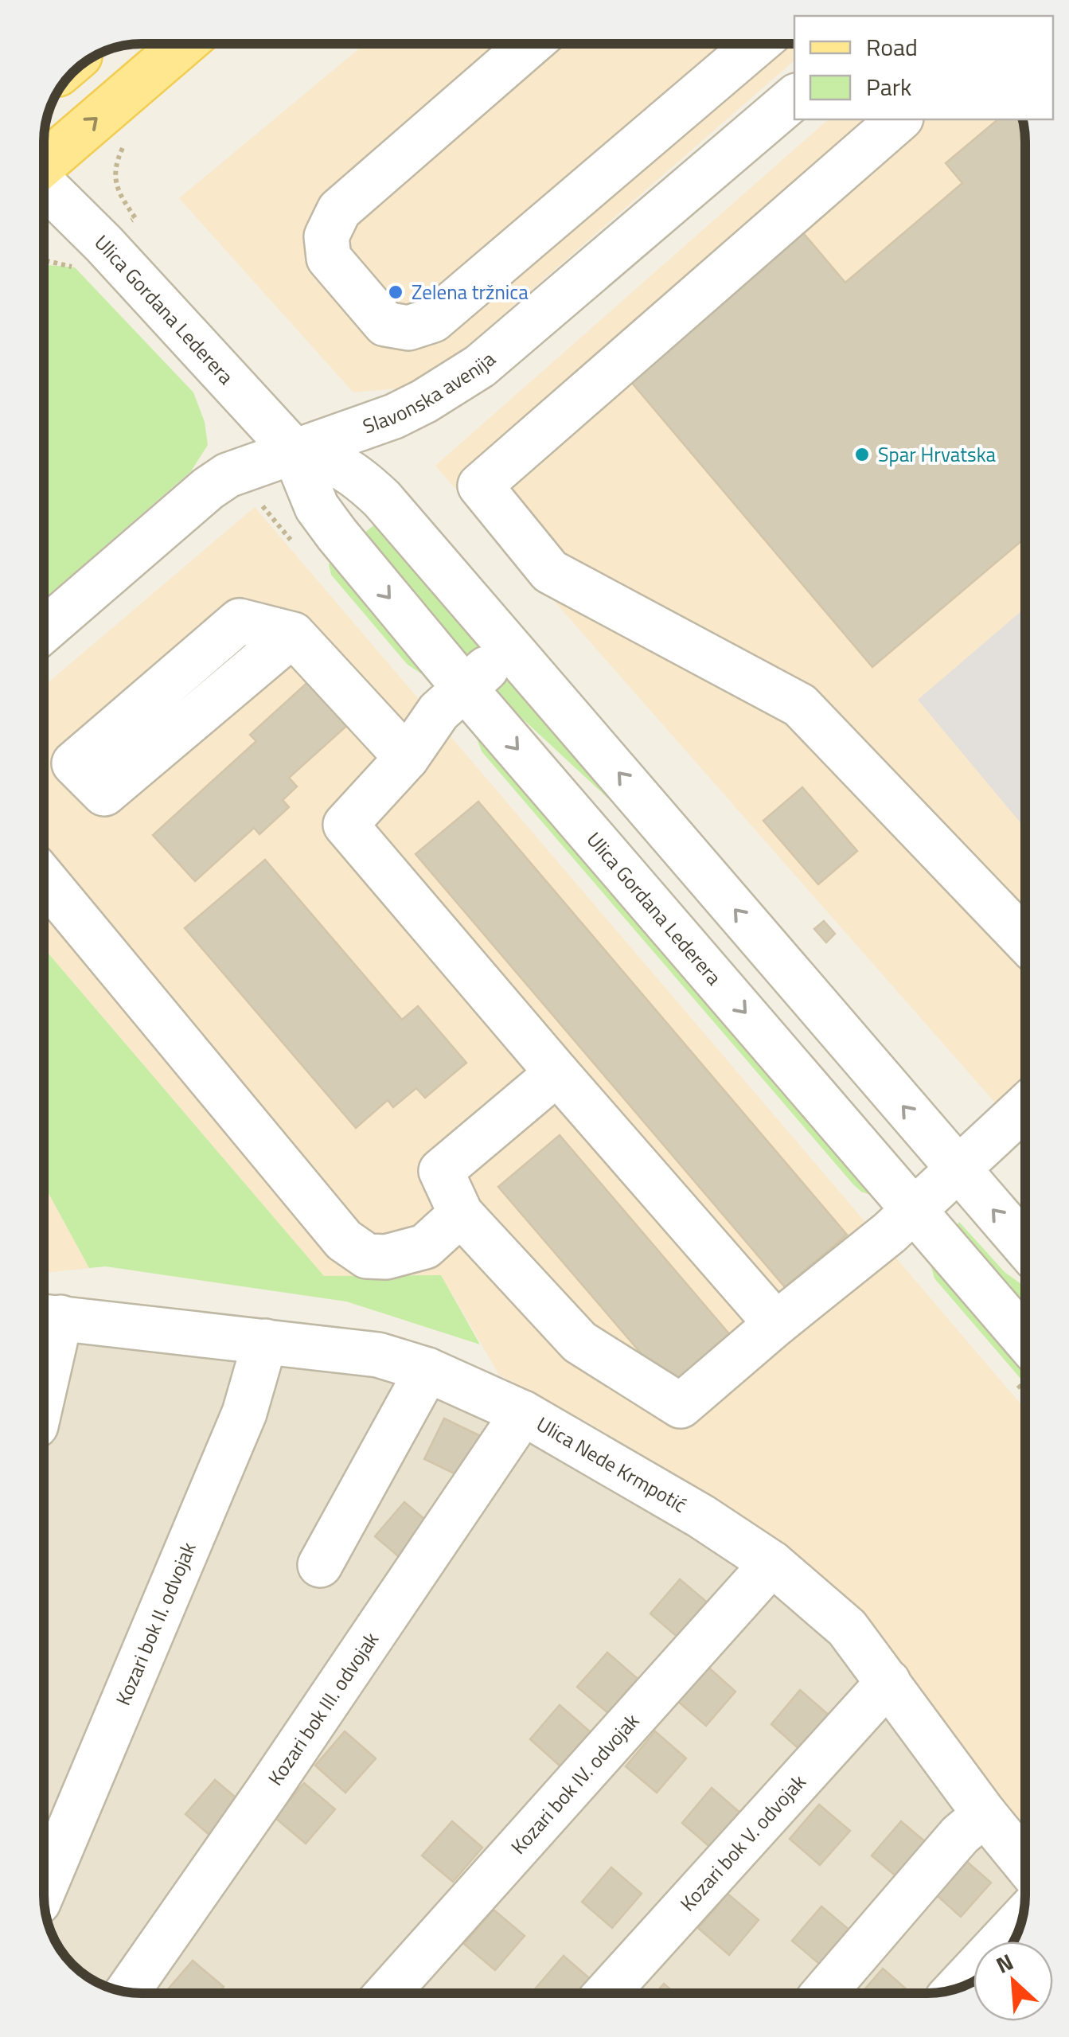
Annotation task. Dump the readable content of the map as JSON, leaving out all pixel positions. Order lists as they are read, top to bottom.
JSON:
{
  "streets": {
    "street": [
      "Ulica Gordana Lederera",
      "Slavonska avenija",
      "Ulica Nede Krmpotić",
      "Kozari bok II. odvojak",
      "Kozari bok III. odvojak",
      "Kozari bok IV. odvojak",
      "Kozari bok V. odvojak"
    ]
  },
  "crossings": [
    ["Ulica Gordana Lederera", "Slavonska avenija"],
    ["Ulica Nede Krmpotić", "Kozari bok II. odvojak"],
    ["Ulica Nede Krmpotić", "Kozari bok III. odvojak"],
    ["Ulica Nede Krmpotić", "Kozari bok IV. odvojak"],
    ["Ulica Nede Krmpotić", "Kozari bok V. odvojak"]
  ],
  "places": ["Zelena tržnica", "Spar Hrvatska"],
  "legend": ["Road", "Park"],
  "north": "top left"
}
